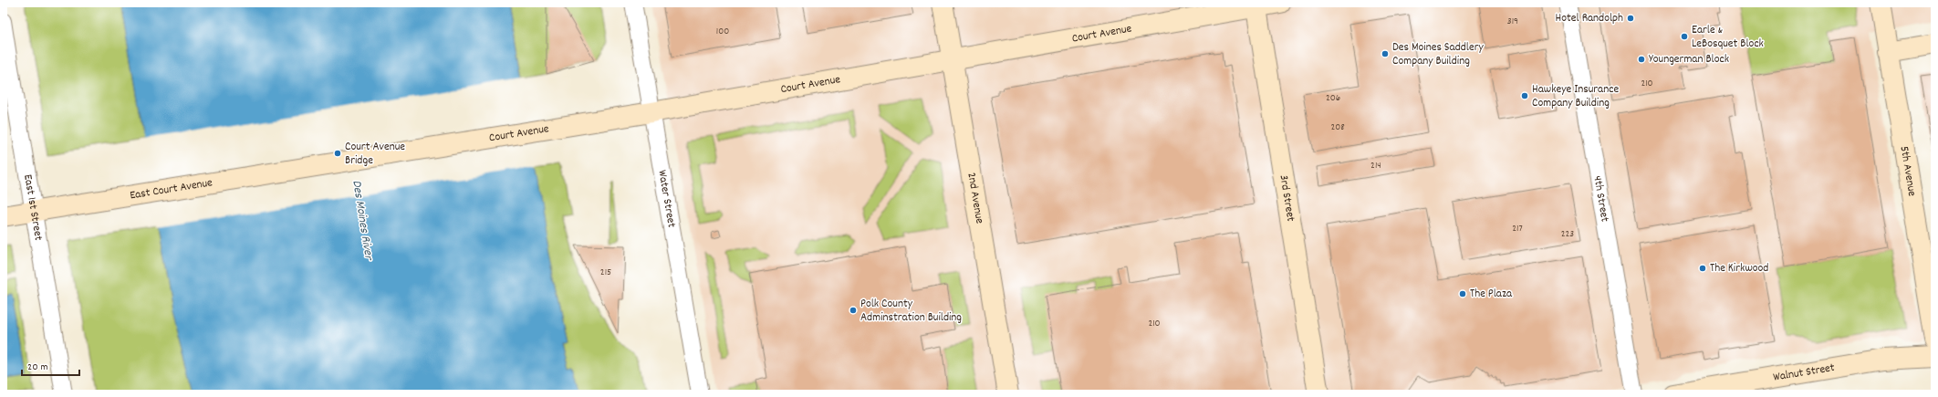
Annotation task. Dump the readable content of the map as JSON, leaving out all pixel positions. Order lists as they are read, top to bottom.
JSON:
{
  "streets": {
    "street": [
      "Court Avenue",
      "5th Avenue",
      "East Court Avenue",
      "Water Street",
      "2nd Avenue",
      "3rd Street",
      "4th Street",
      "East 1st Street",
      "Walnut Street"
    ]
  },
  "crossings": [
    ["Court Avenue", "East Court Avenue"],
    ["Court Avenue", "Water Street"],
    ["Court Avenue", "2nd Avenue"],
    ["Court Avenue", "3rd Street"],
    ["East Court Avenue", "East 1st Street"]
  ],
  "water": ["Des Moines River"],
  "places": [
    "Hotel Randolph",
    "Earle & LeBosquet Block",
    "Des Moines Saddlery Company Building",
    "Youngerman Block",
    "Hawkeye Insurance Company Building",
    "Court Avenue Bridge",
    "The Kirkwood",
    "The Plaza",
    "Polk County Adminstration Building"
  ],
  "house_numbers": [
    "319",
    "100",
    "210",
    "206",
    "208",
    "214",
    "217",
    "223",
    "215",
    "210"
  ],
  "scale_bar": "20 m"
}
